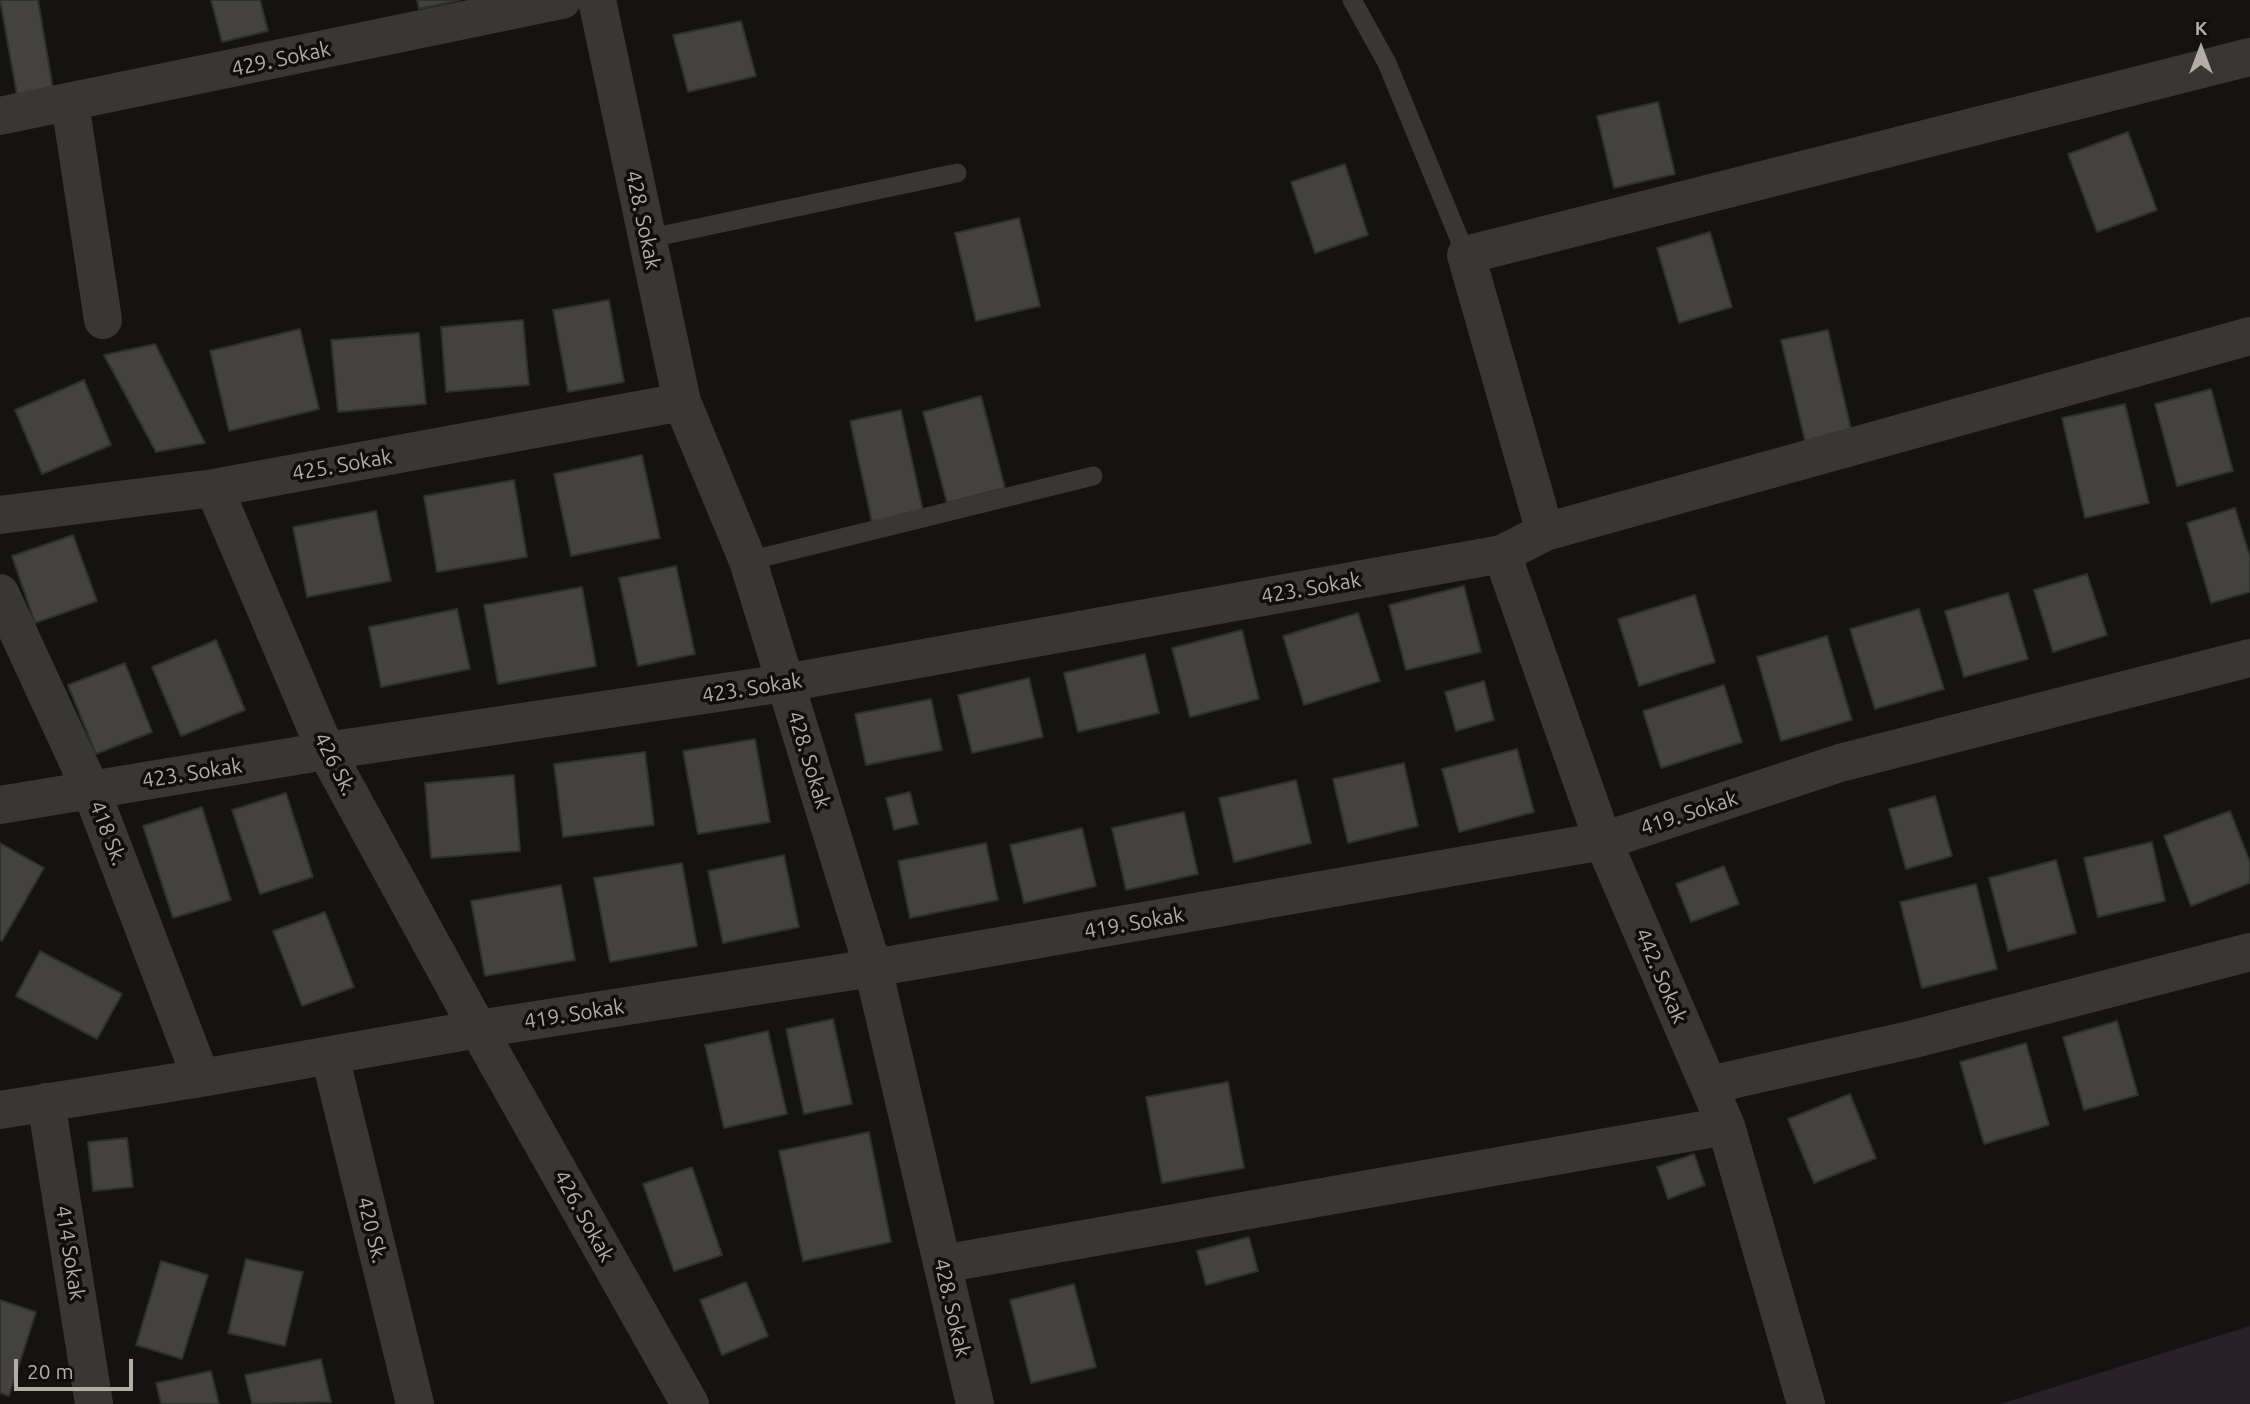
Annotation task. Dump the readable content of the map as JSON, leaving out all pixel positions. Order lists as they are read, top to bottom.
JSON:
{
  "streets": {
    "street": [
      "429. Sokak",
      "428. Sokak",
      "425. Sokak",
      "423. Sokak",
      "426 Sk.",
      "419. Sokak",
      "418 Sk.",
      "442. Sokak",
      "426. Sokak",
      "420 Sk.",
      "414 Sokak"
    ]
  },
  "crossings": [
    ["428. Sokak", "425. Sokak"],
    ["428. Sokak", "423. Sokak"],
    ["428. Sokak", "419. Sokak"],
    ["425. Sokak", "426 Sk."],
    ["423. Sokak", "426 Sk."],
    ["423. Sokak", "418 Sk."],
    ["423. Sokak", "442. Sokak"],
    ["426 Sk.", "419. Sokak"],
    ["426 Sk.", "426. Sokak"],
    ["419. Sokak", "418 Sk."],
    ["419. Sokak", "442. Sokak"],
    ["419. Sokak", "426. Sokak"],
    ["419. Sokak", "420 Sk."],
    ["419. Sokak", "414 Sokak"]
  ],
  "scale_bar": "20 m",
  "north": "top"
}
